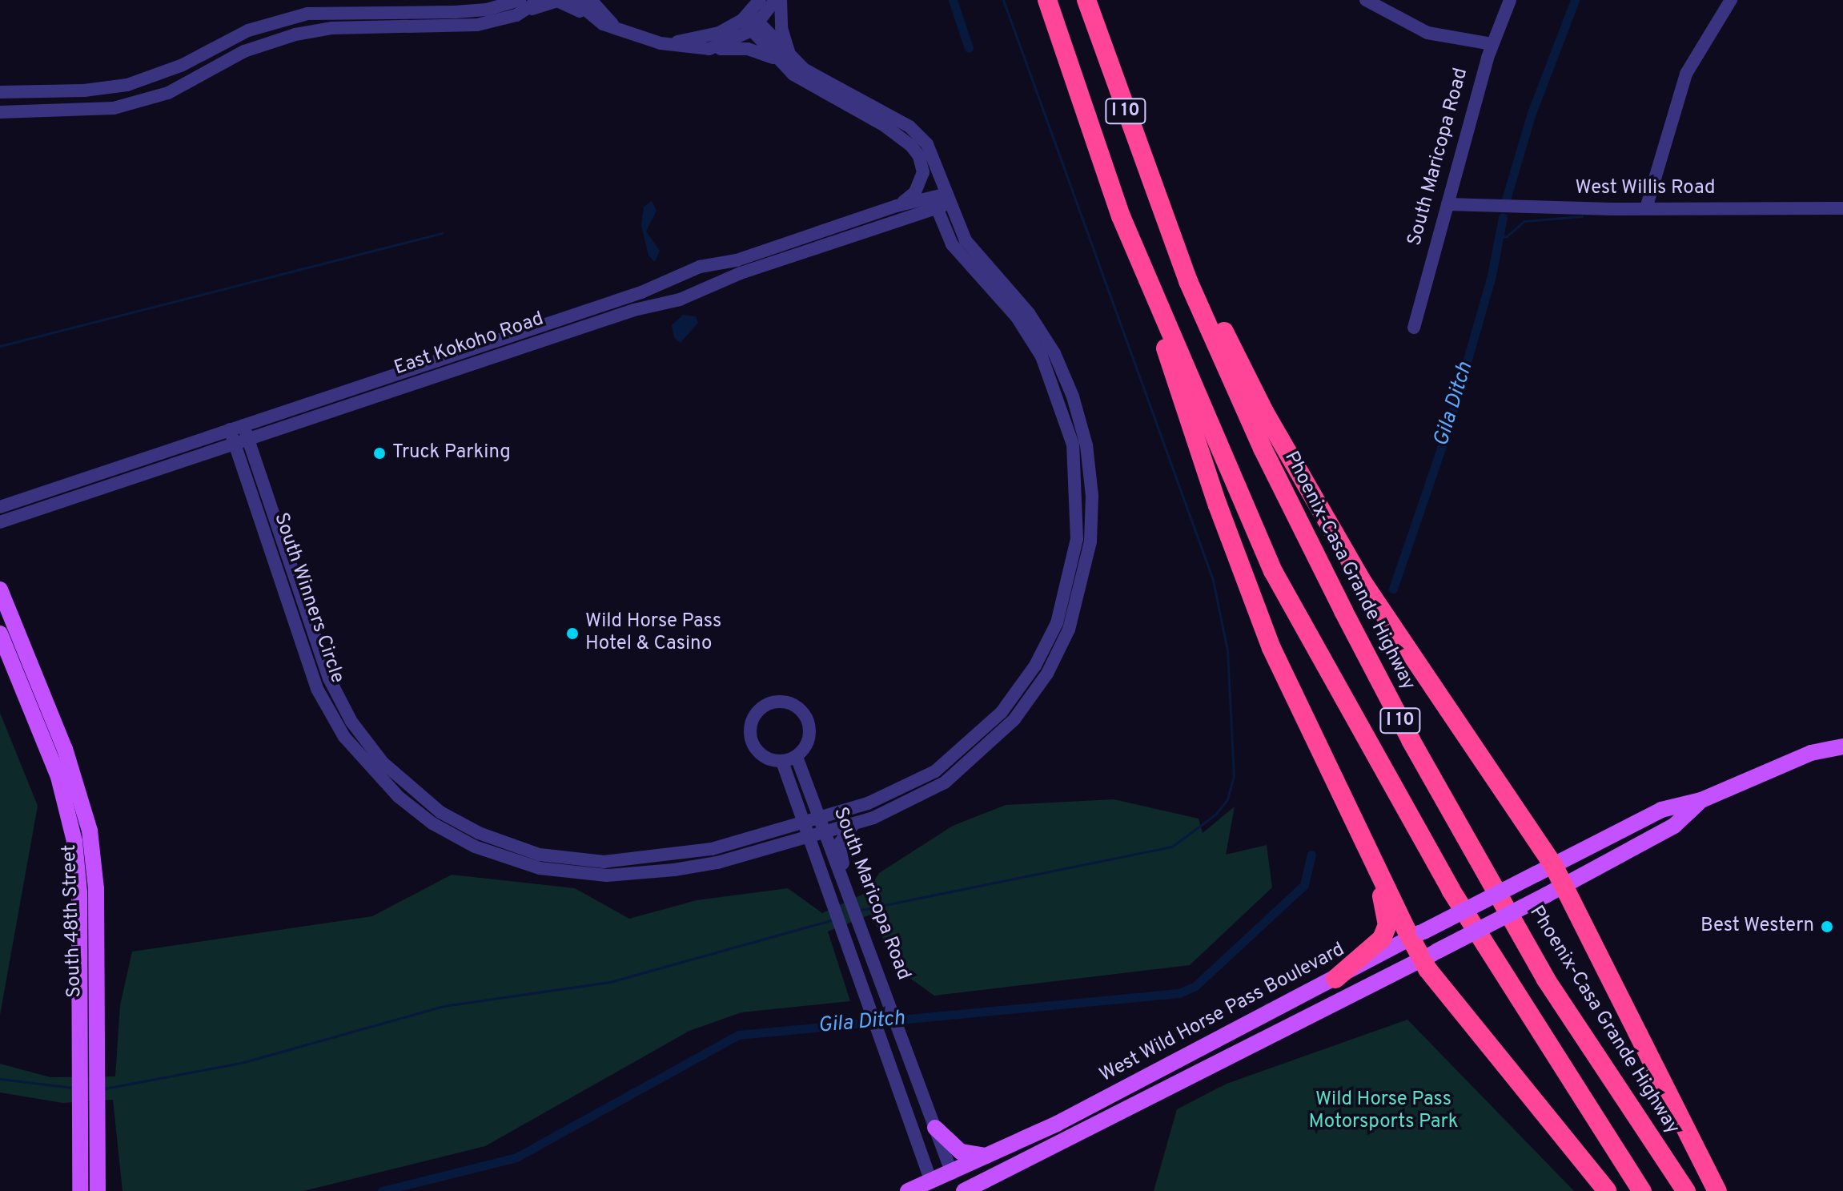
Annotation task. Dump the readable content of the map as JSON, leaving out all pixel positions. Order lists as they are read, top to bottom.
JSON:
{
  "streets": {
    "highway": ["I 10", "Phoenix-Casa Grande Highway"],
    "main road": ["South Maricopa Road", "South 48th Street", "West Wild Horse Pass Boulevard"],
    "street": ["West Willis Road", "East Kokoho Road", "South Winners Circle"]
  },
  "crossings": [
    ["South Maricopa Road", "West Willis Road"],
    ["South Maricopa Road", "South Winners Circle"],
    ["South Maricopa Road", "West Wild Horse Pass Boulevard"],
    ["East Kokoho Road", "South Winners Circle"]
  ],
  "water": ["Gila Ditch"],
  "parks": ["Wild Horse Pass Motorsports Park"],
  "places": ["Truck Parking", "Wild Horse Pass Hotel & Casino", "Best Western"]
}
